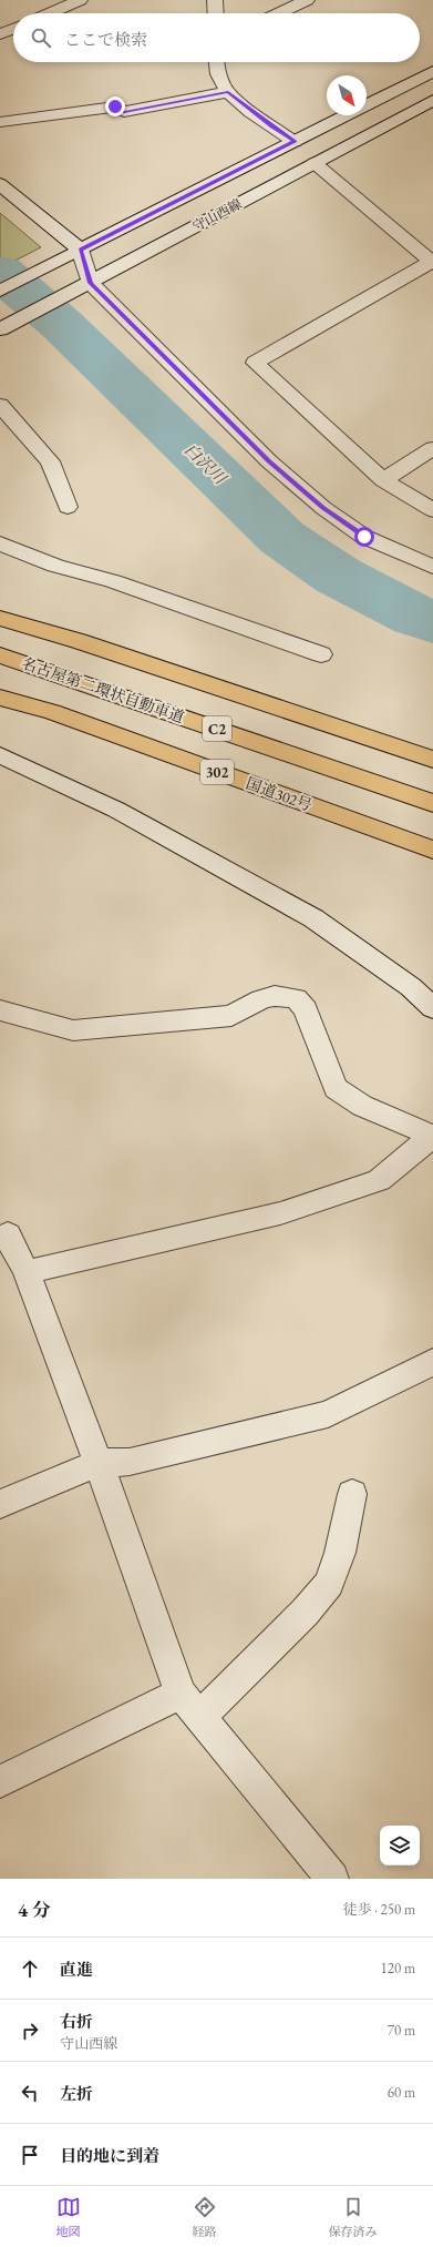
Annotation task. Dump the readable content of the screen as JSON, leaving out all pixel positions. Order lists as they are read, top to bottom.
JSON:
{
  "streets": {
    "highway": [
      "名古屋第二環状自動車道",
      "C2",
      "302",
      "国道302号"
    ],
    "street": ["守山西線"]
  },
  "water": ["白沢川"],
  "north": "bottom right",
  "page": {
    "search": "ここで検索",
    "heading": ["4 分", "徒歩 · 250 m"],
    "list": [
      ["直進", "120 m"],
      ["右折", "守山西線", "70 m"],
      ["左折", "60 m"],
      "目的地に到着"
    ],
    "nav": ["地図", "経路", "保存済み"]
  }
}
